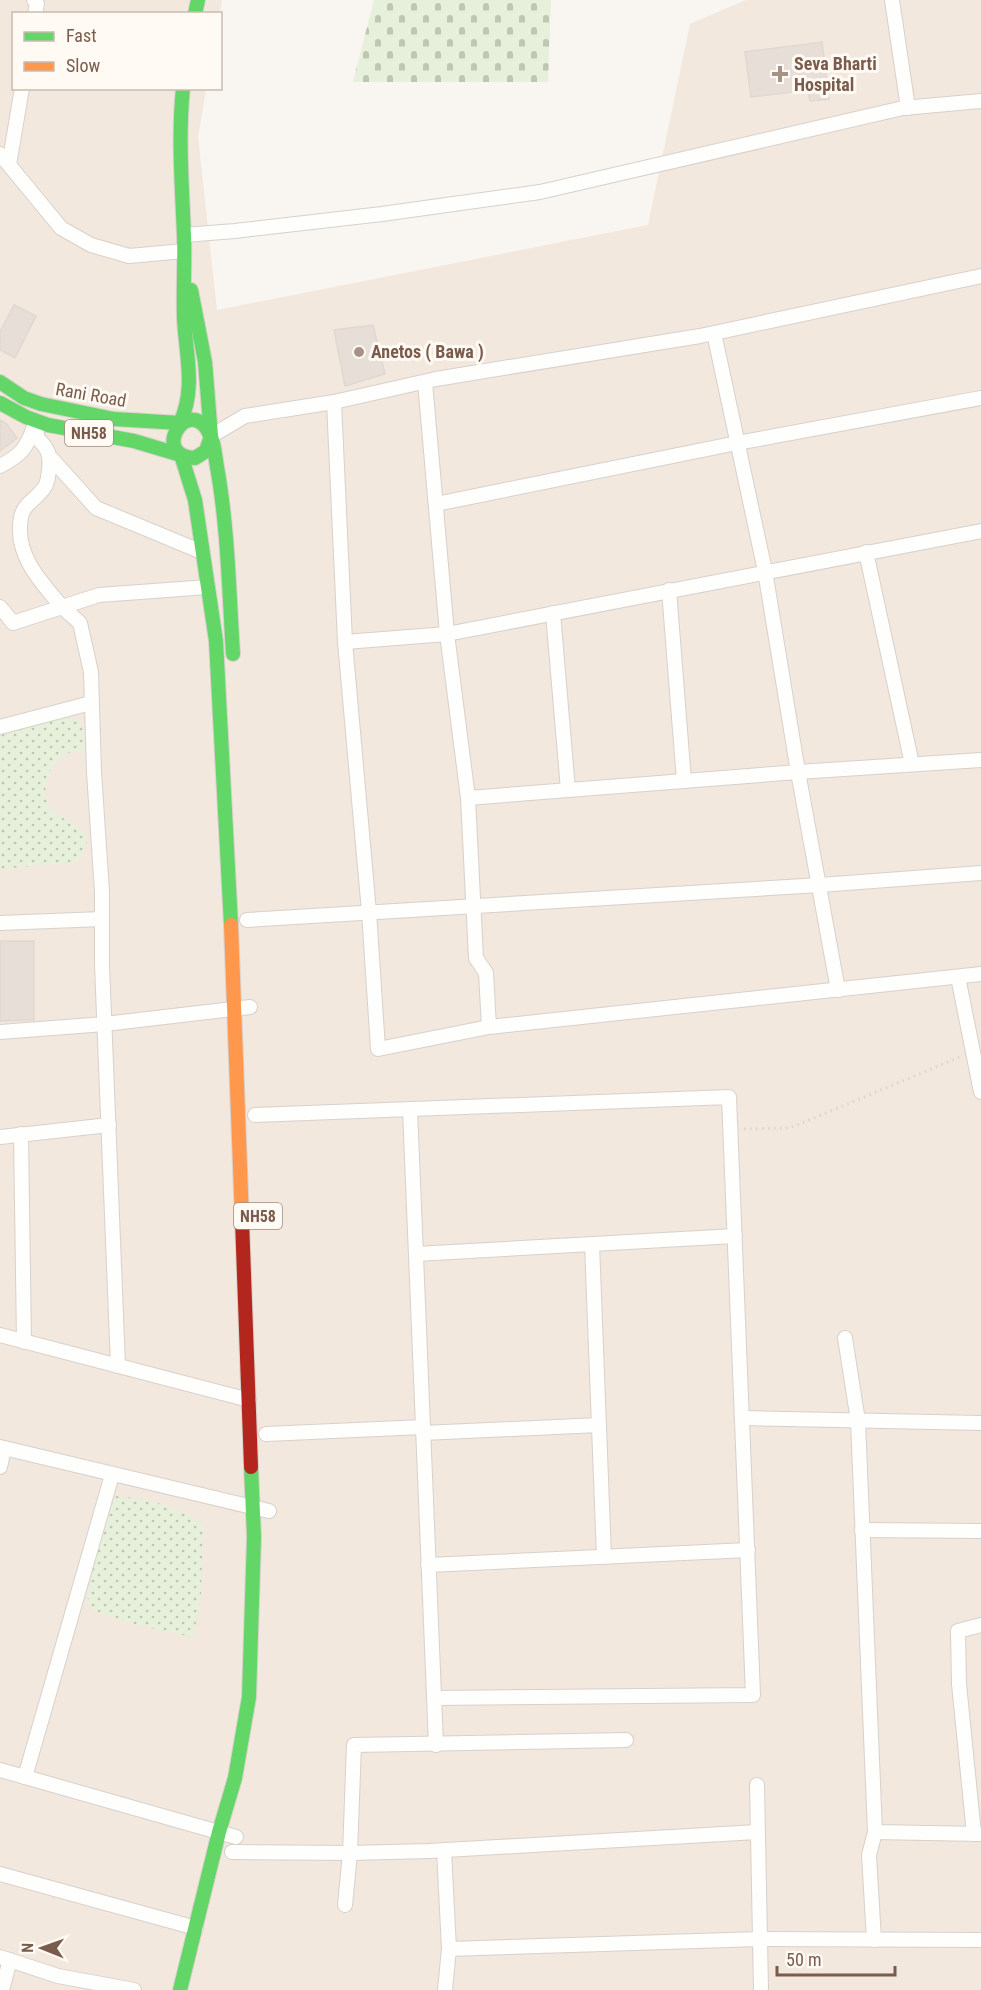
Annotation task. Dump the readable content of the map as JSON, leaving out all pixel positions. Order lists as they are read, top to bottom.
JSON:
{
  "streets": {
    "main road": ["Rani Road", "NH58"]
  },
  "crossings": [
    ["Rani Road", "NH58"]
  ],
  "places": {
    "health": ["Seva Bharti Hospital"],
    "other": ["Anetos ( Bawa )"]
  },
  "legend": ["Fast", "Slow"],
  "scale_bar": "50 m",
  "north": "left"
}
